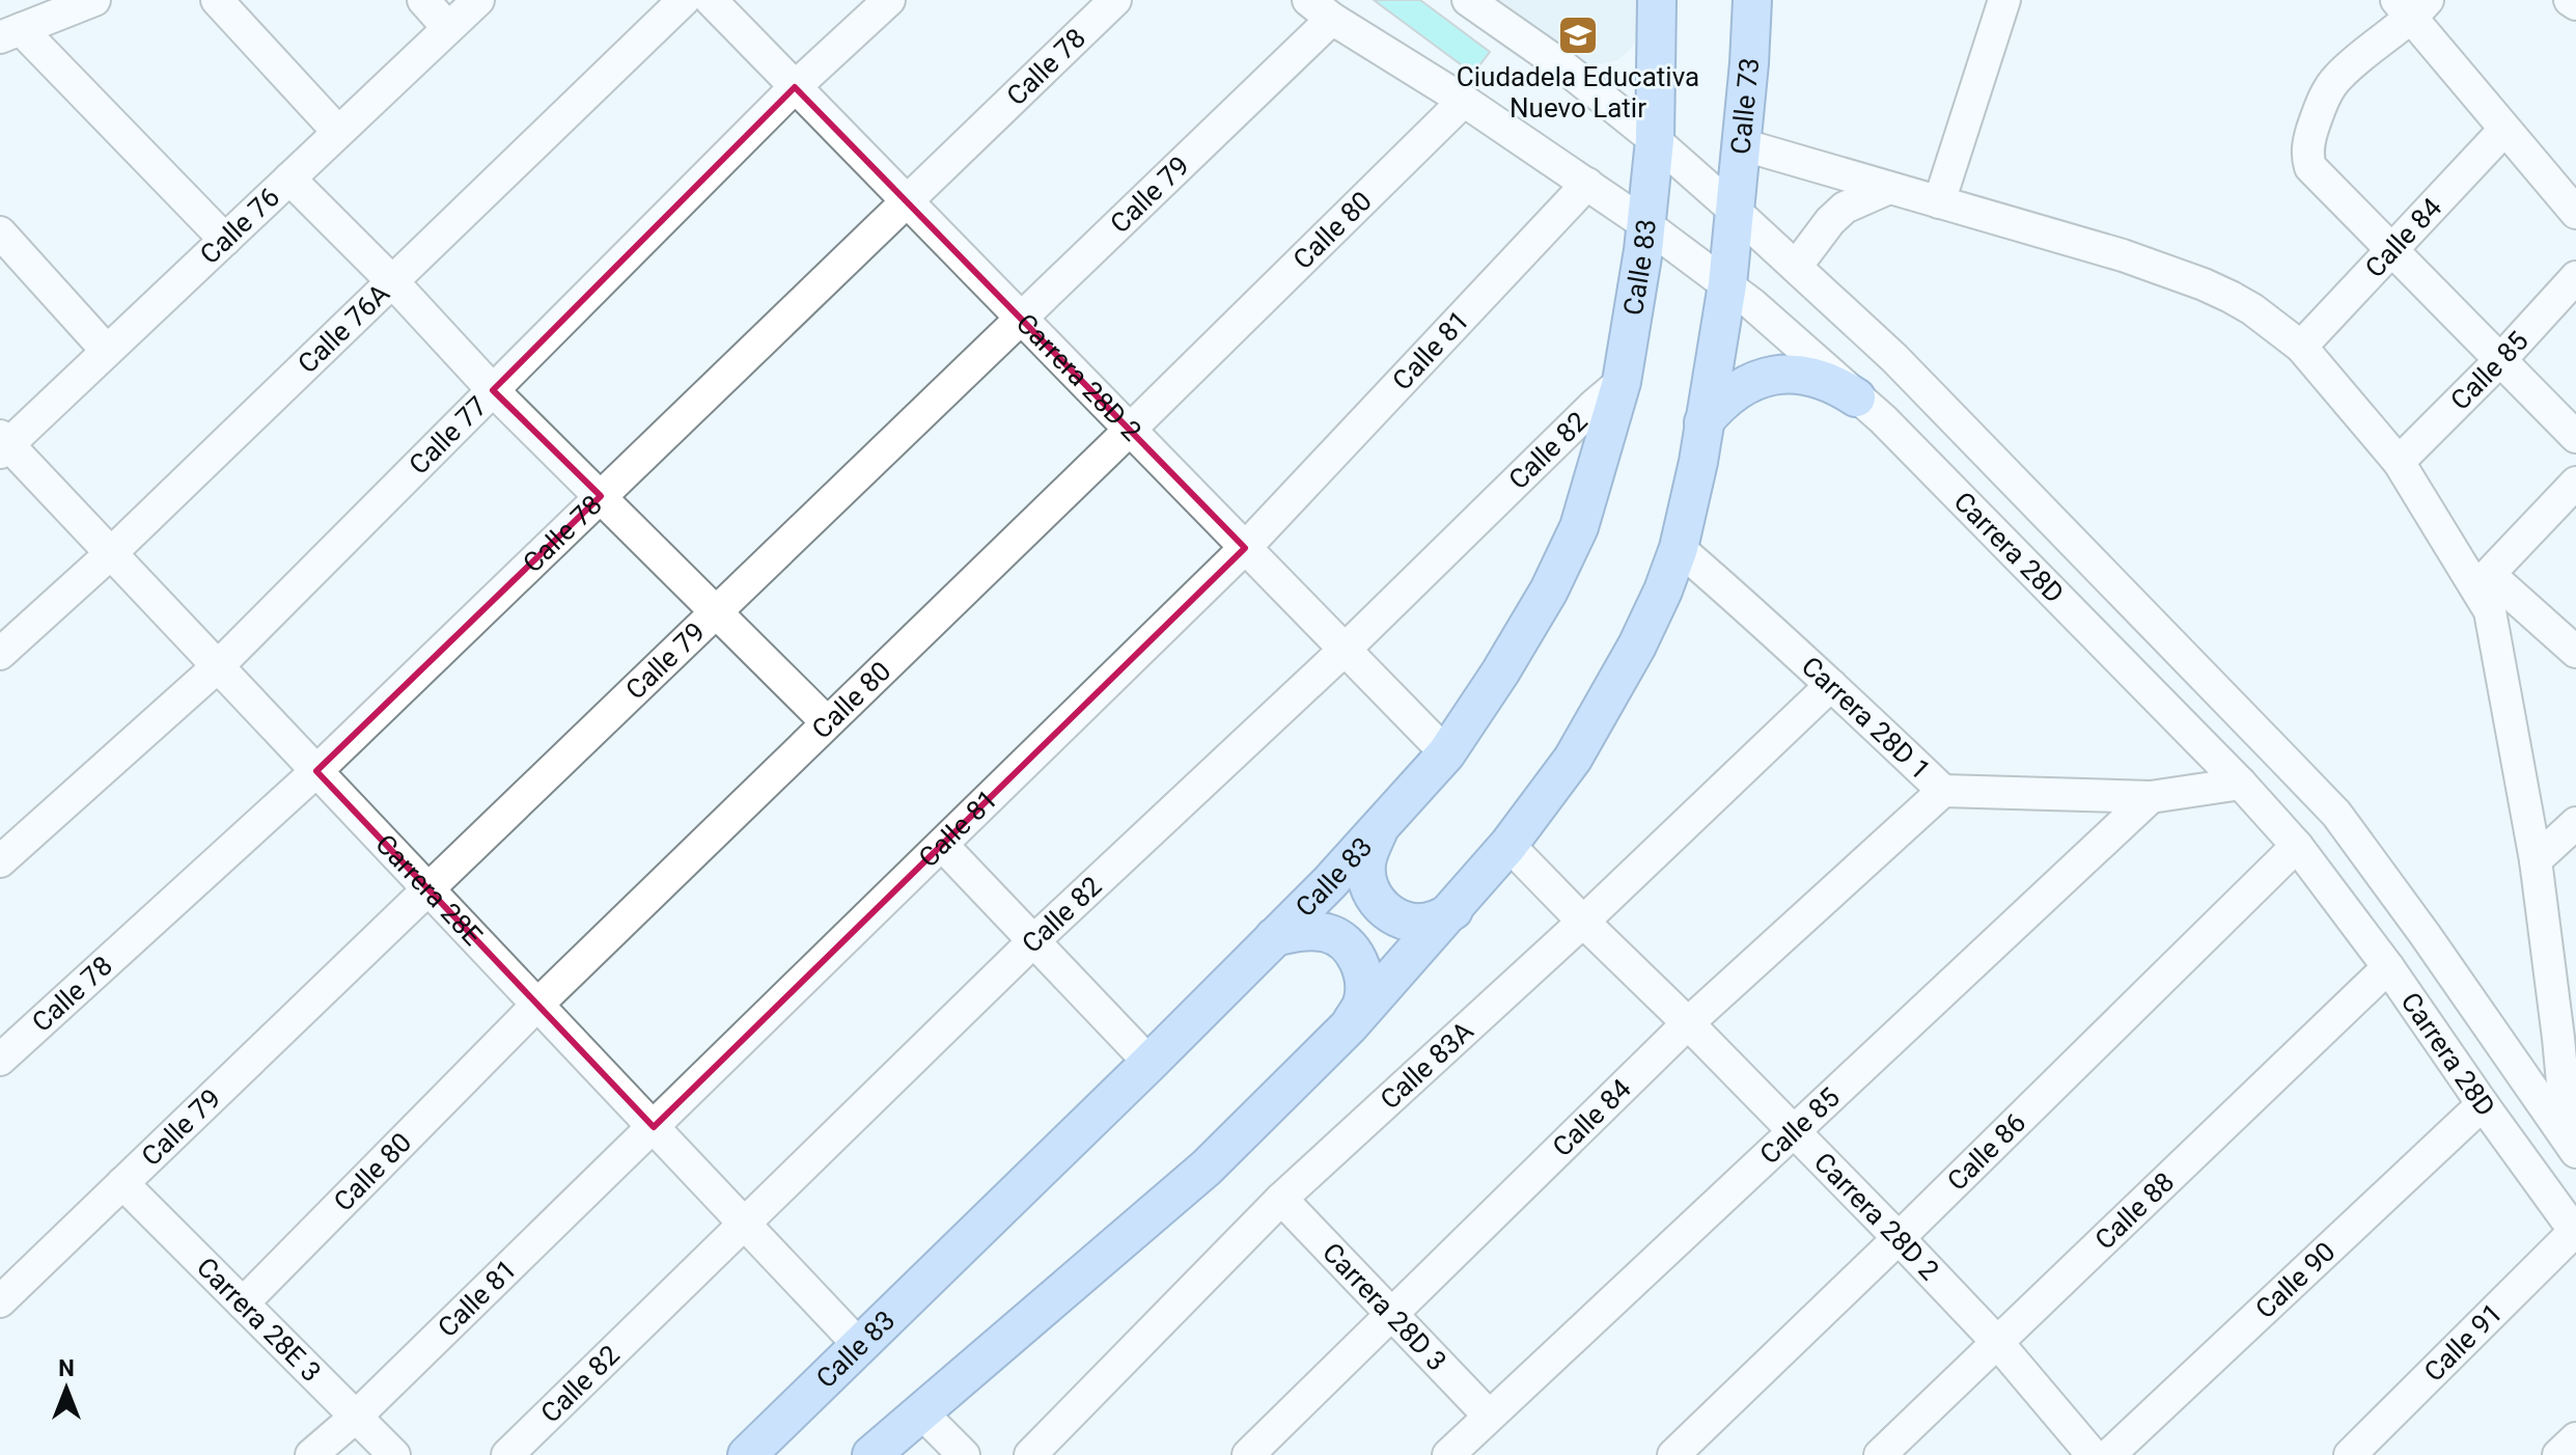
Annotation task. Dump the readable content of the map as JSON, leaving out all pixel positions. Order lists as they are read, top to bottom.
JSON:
{
  "streets": {
    "main road": ["Calle 73", "Calle 83"],
    "street": [
      "Calle 78",
      "Calle 79",
      "Calle 76",
      "Calle 80",
      "Calle 84",
      "Calle 76A",
      "Calle 81",
      "Calle 85",
      "Carrera 28D 2",
      "Calle 77",
      "Calle 82",
      "Carrera 28D",
      "Carrera 28D 1",
      "Carrera 28E",
      "Calle 83A",
      "Calle 86",
      "Calle 88",
      "Calle 90",
      "Carrera 28D 3",
      "Carrera 28E 3",
      "Calle 91"
    ]
  },
  "crossings": [
    ["Calle 78", "Carrera 28D 2"],
    ["Calle 78", "Carrera 28E"],
    ["Calle 73", "Carrera 28D"],
    ["Calle 79", "Carrera 28D 2"],
    ["Calle 79", "Carrera 28D"],
    ["Calle 79", "Carrera 28E"],
    ["Calle 79", "Carrera 28E 3"],
    ["Calle 76", "Carrera 28E"],
    ["Calle 80", "Carrera 28D 2"],
    ["Calle 80", "Carrera 28D"],
    ["Calle 80", "Carrera 28E"],
    ["Calle 80", "Carrera 28E 3"],
    ["Calle 84", "Carrera 28D 2"],
    ["Calle 84", "Carrera 28D"],
    ["Calle 84", "Carrera 28D 1"],
    ["Calle 84", "Carrera 28D 3"],
    ["Calle 83", "Carrera 28D 2"],
    ["Calle 83", "Calle 82"],
    ["Calle 83", "Carrera 28D"],
    ["Calle 83", "Carrera 28E"],
    ["Calle 76A", "Carrera 28E"],
    ["Calle 81", "Carrera 28D 2"],
    ["Calle 81", "Carrera 28D"],
    ["Calle 81", "Carrera 28E"],
    ["Calle 81", "Carrera 28E 3"],
    ["Calle 85", "Carrera 28D 2"],
    ["Calle 85", "Carrera 28D"],
    ["Calle 85", "Carrera 28D 1"],
    ["Calle 85", "Carrera 28D 3"],
    ["Carrera 28D 2", "Calle 77"],
    ["Carrera 28D 2", "Calle 82"],
    ["Carrera 28D 2", "Calle 83A"],
    ["Carrera 28D 2", "Calle 86"],
    ["Carrera 28D 2", "Calle 88"],
    ["Calle 77", "Carrera 28E"],
    ["Calle 82", "Carrera 28E"],
    ["Carrera 28D", "Carrera 28D 1"],
    ["Carrera 28D", "Calle 86"],
    ["Carrera 28D", "Calle 88"],
    ["Carrera 28D", "Calle 90"],
    ["Carrera 28D", "Calle 91"],
    ["Carrera 28D 1", "Calle 83A"],
    ["Calle 83A", "Carrera 28D 3"]
  ],
  "places": {
    "school or university": ["Ciudadela Educativa Nuevo Latir"]
  },
  "north": "top"
}
